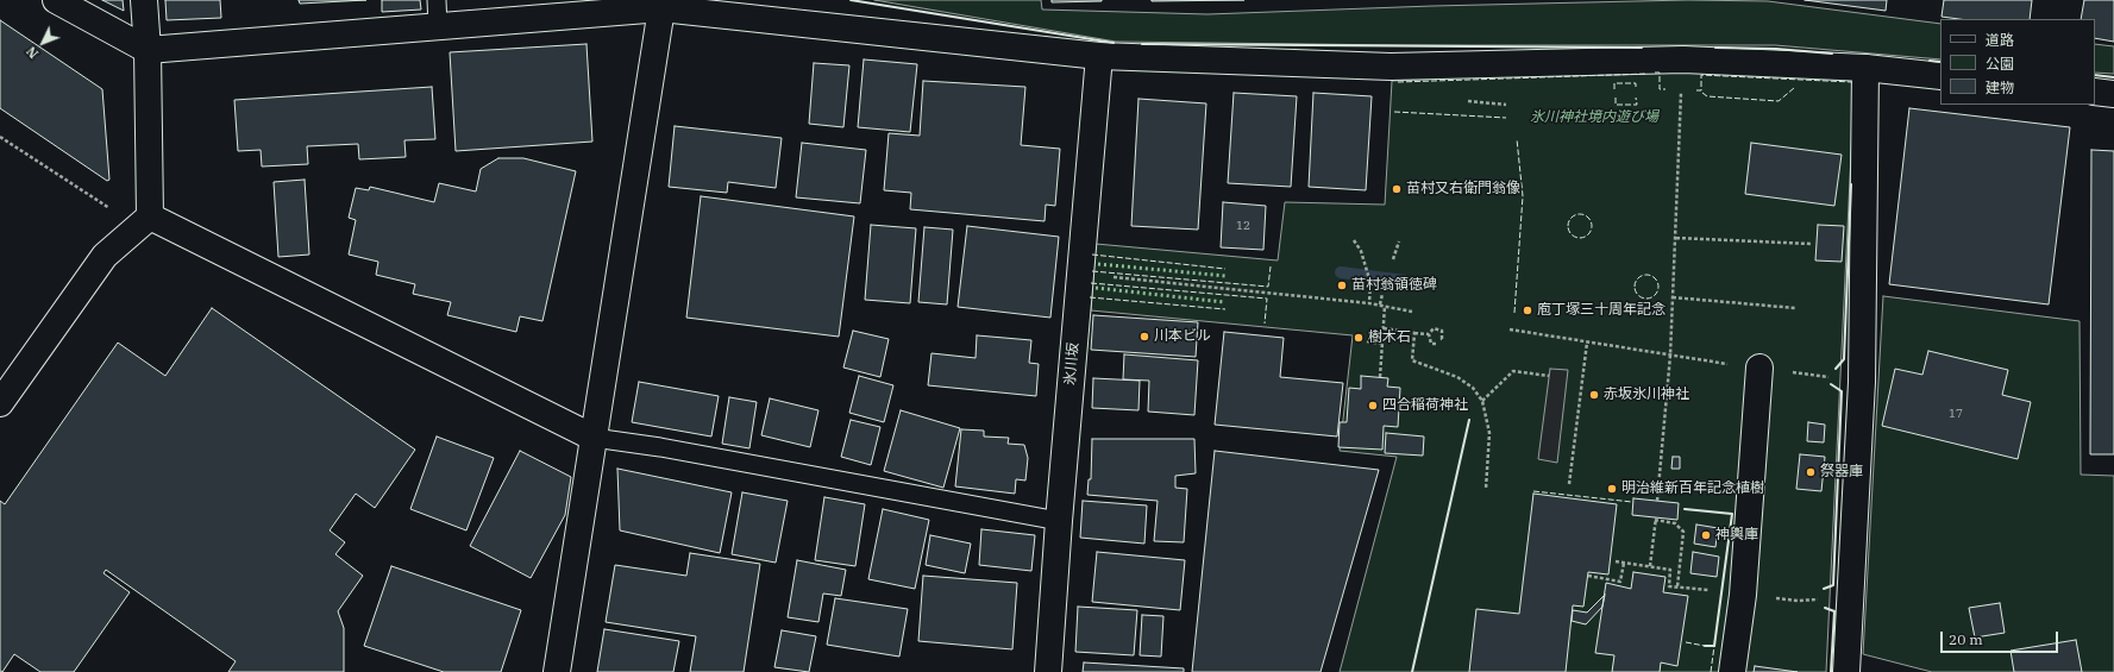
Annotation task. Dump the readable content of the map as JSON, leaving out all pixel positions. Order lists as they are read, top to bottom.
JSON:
{
  "streets": {
    "street": ["氷川坂"]
  },
  "parks": ["氷川神社境内遊び場"],
  "places": [
    "苗村又右衛門翁像",
    "苗村翁領徳碑",
    "庖丁塚三十周年記念",
    "川本ビル",
    "樹木石",
    "赤坂氷川神社",
    "四合稲荷神社",
    "祭器庫",
    "明治維新百年記念植樹",
    "神輿庫"
  ],
  "house_numbers": ["12", "17"],
  "legend": ["道路", "公園", "建物"],
  "scale_bar": "20 m",
  "north": "bottom left"
}
